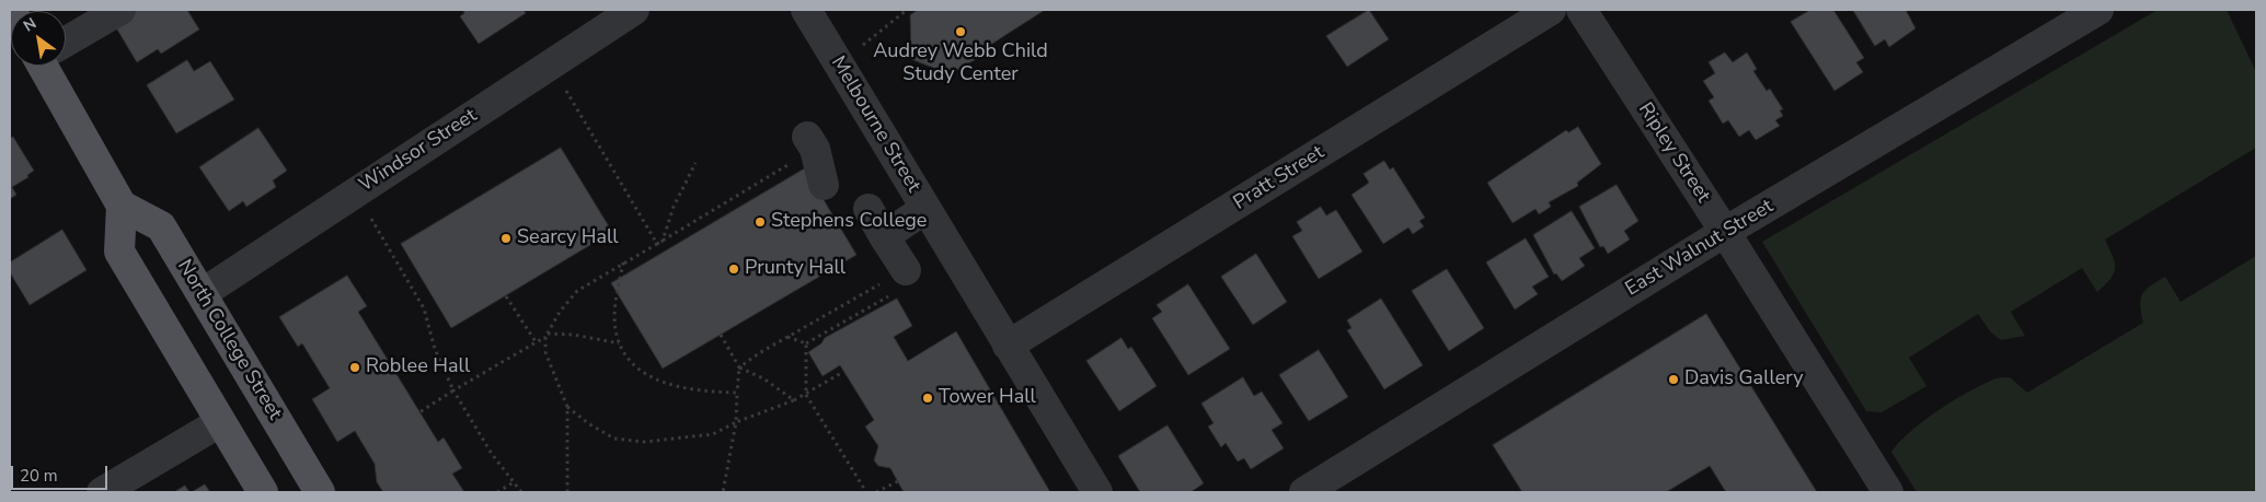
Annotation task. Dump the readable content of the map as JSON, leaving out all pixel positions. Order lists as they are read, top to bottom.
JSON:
{
  "streets": {
    "main road": ["North College Street"],
    "street": [
      "Melbourne Street",
      "Windsor Street",
      "Ripley Street",
      "Pratt Street",
      "East Walnut Street"
    ]
  },
  "crossings": [
    ["Melbourne Street", "Pratt Street"],
    ["Windsor Street", "North College Street"],
    ["Ripley Street", "East Walnut Street"]
  ],
  "places": [
    "Audrey Webb Child Study Center",
    "Stephens College",
    "Searcy Hall",
    "Prunty Hall",
    "Roblee Hall",
    "Davis Gallery",
    "Tower Hall"
  ],
  "scale_bar": "20 m",
  "north": "top left"
}
